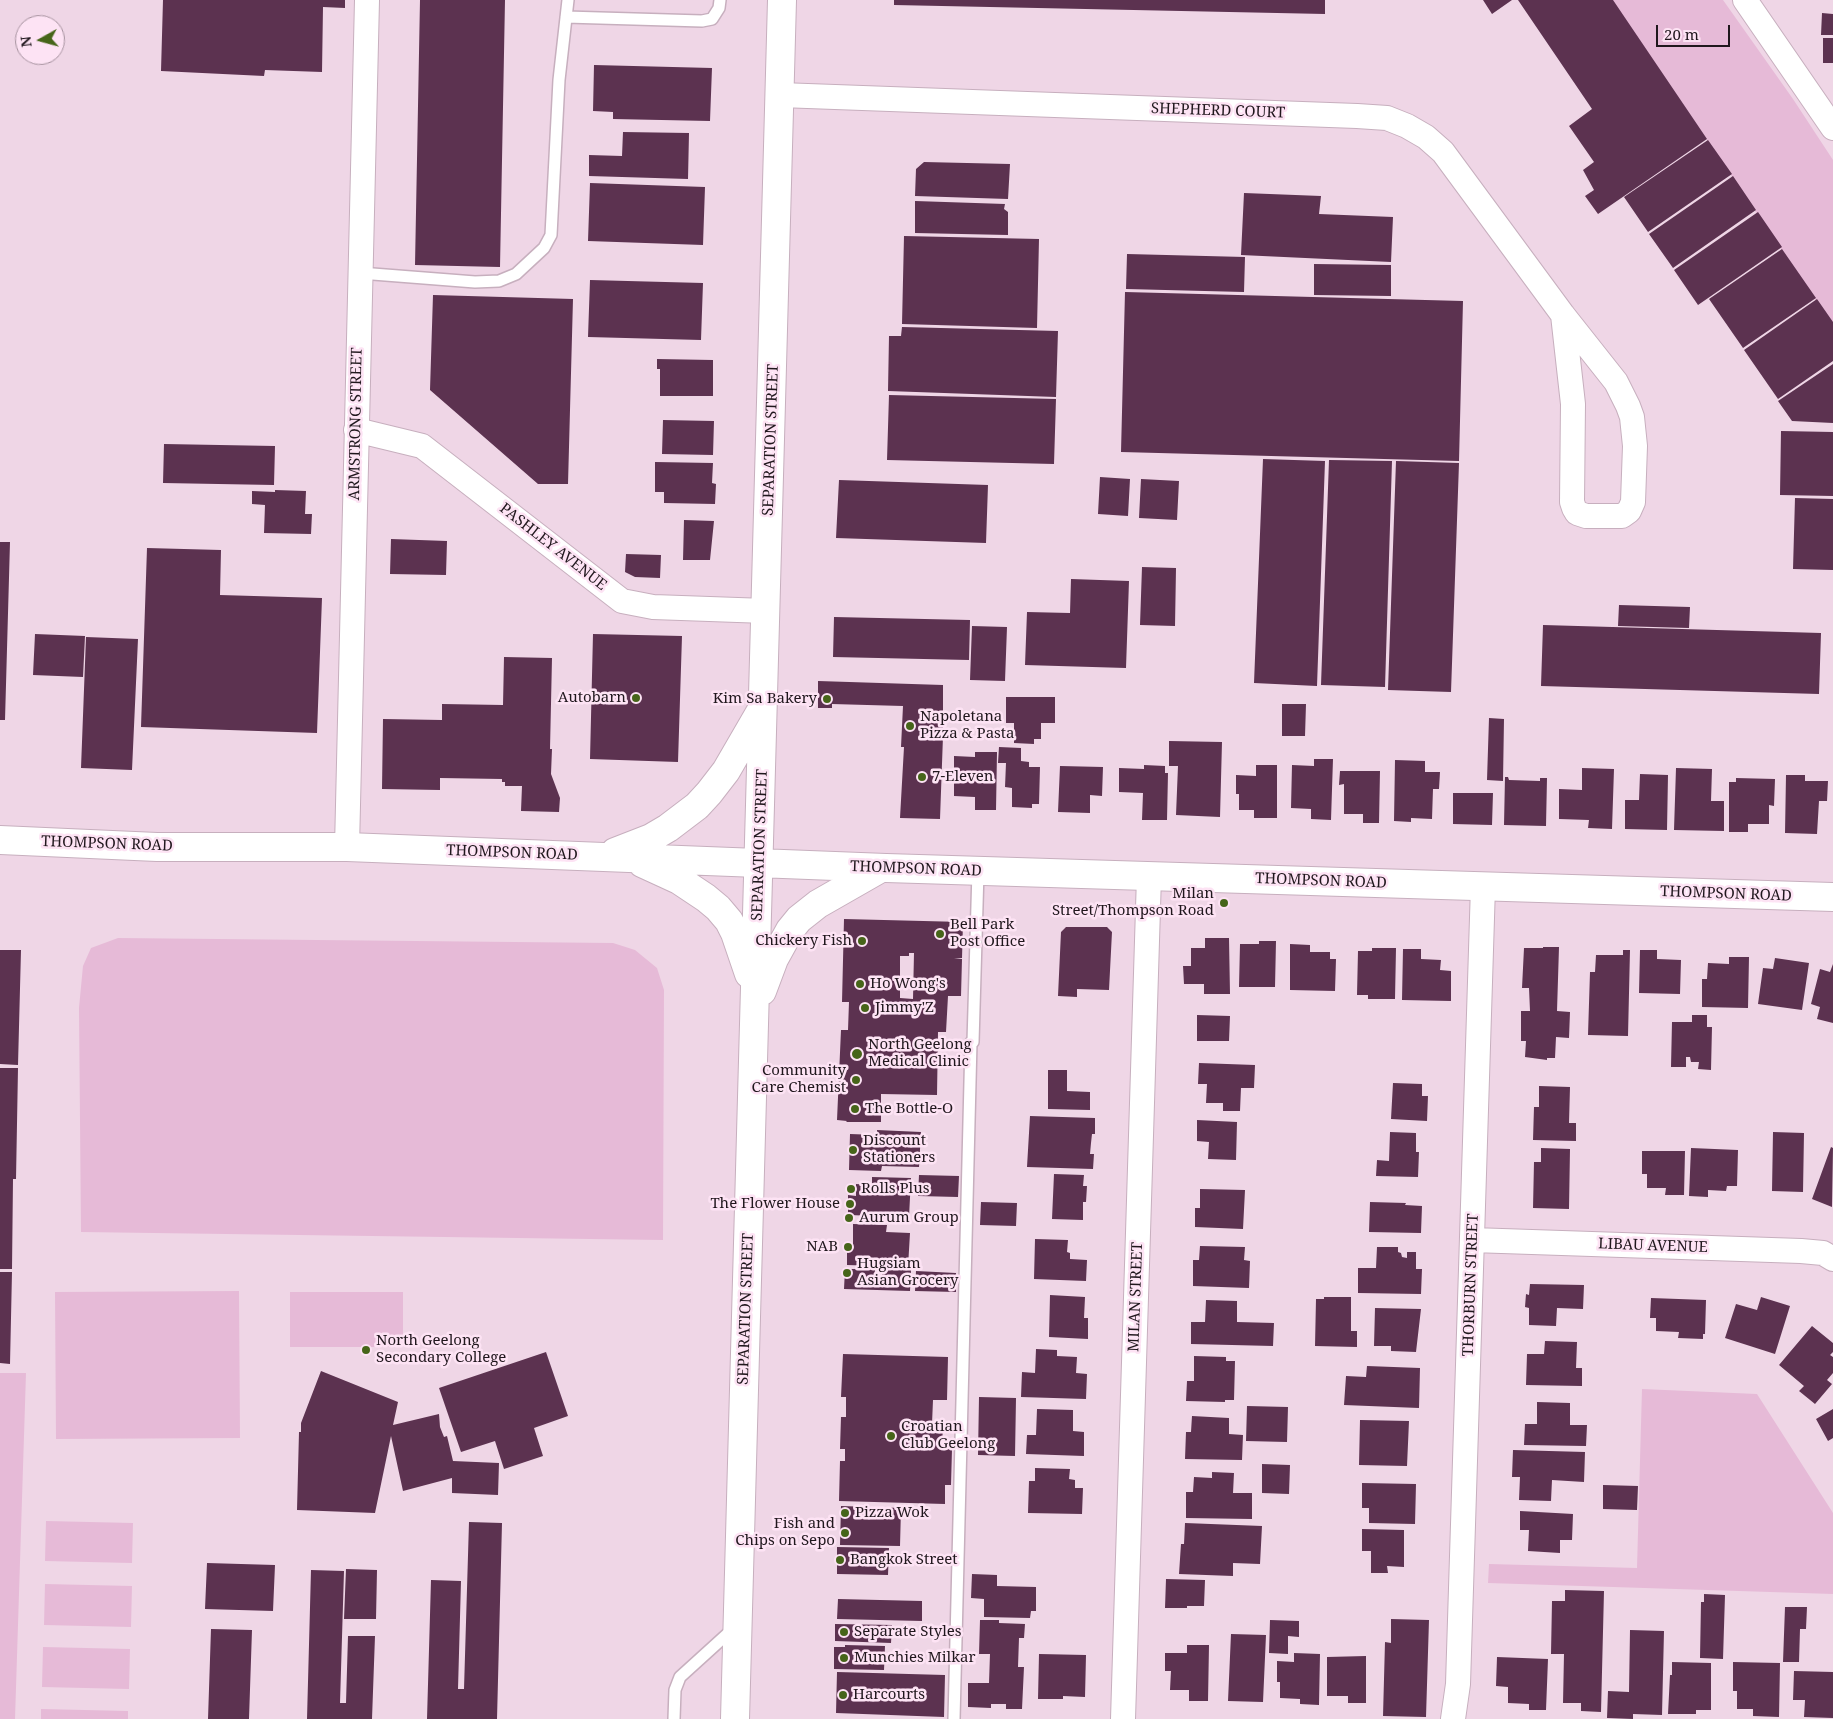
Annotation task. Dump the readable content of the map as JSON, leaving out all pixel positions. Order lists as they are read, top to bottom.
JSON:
{
  "streets": {
    "main road": ["SEPARATION STREET", "THOMPSON ROAD"],
    "street": [
      "SHEPHERD COURT",
      "ARMSTRONG STREET",
      "PASHLEY AVENUE",
      "LIBAU AVENUE",
      "THORBURN STREET",
      "MILAN STREET"
    ]
  },
  "crossings": [
    ["SHEPHERD COURT", "SEPARATION STREET"],
    ["ARMSTRONG STREET", "PASHLEY AVENUE"],
    ["ARMSTRONG STREET", "THOMPSON ROAD"],
    ["SEPARATION STREET", "PASHLEY AVENUE"],
    ["SEPARATION STREET", "THOMPSON ROAD"],
    ["THOMPSON ROAD", "THORBURN STREET"],
    ["THOMPSON ROAD", "MILAN STREET"],
    ["LIBAU AVENUE", "THORBURN STREET"]
  ],
  "places": [
    "Autobarn",
    "Kim Sa Bakery",
    "Napoletana Pizza & Pasta",
    "7-Eleven",
    "Milan Street/Thompson Road",
    "Bell Park Post Office",
    "Chickery Fish",
    "Ho Wong's",
    "Jimmy'Z",
    "North Geelong Medical Clinic",
    "Community Care Chemist",
    "The Bottle-O",
    "Discount Stationers",
    "Rolls Plus",
    "The Flower House",
    "Aurum Group",
    "NAB",
    "Hugsiam Asian Grocery",
    "North Geelong Secondary College",
    "Croatian Club Geelong",
    "Pizza Wok",
    "Fish and Chips on Sepo",
    "Bangkok Street",
    "Separate Styles",
    "Munchies Milkar",
    "Harcourts"
  ],
  "scale_bar": "20 m",
  "north": "left"
}
